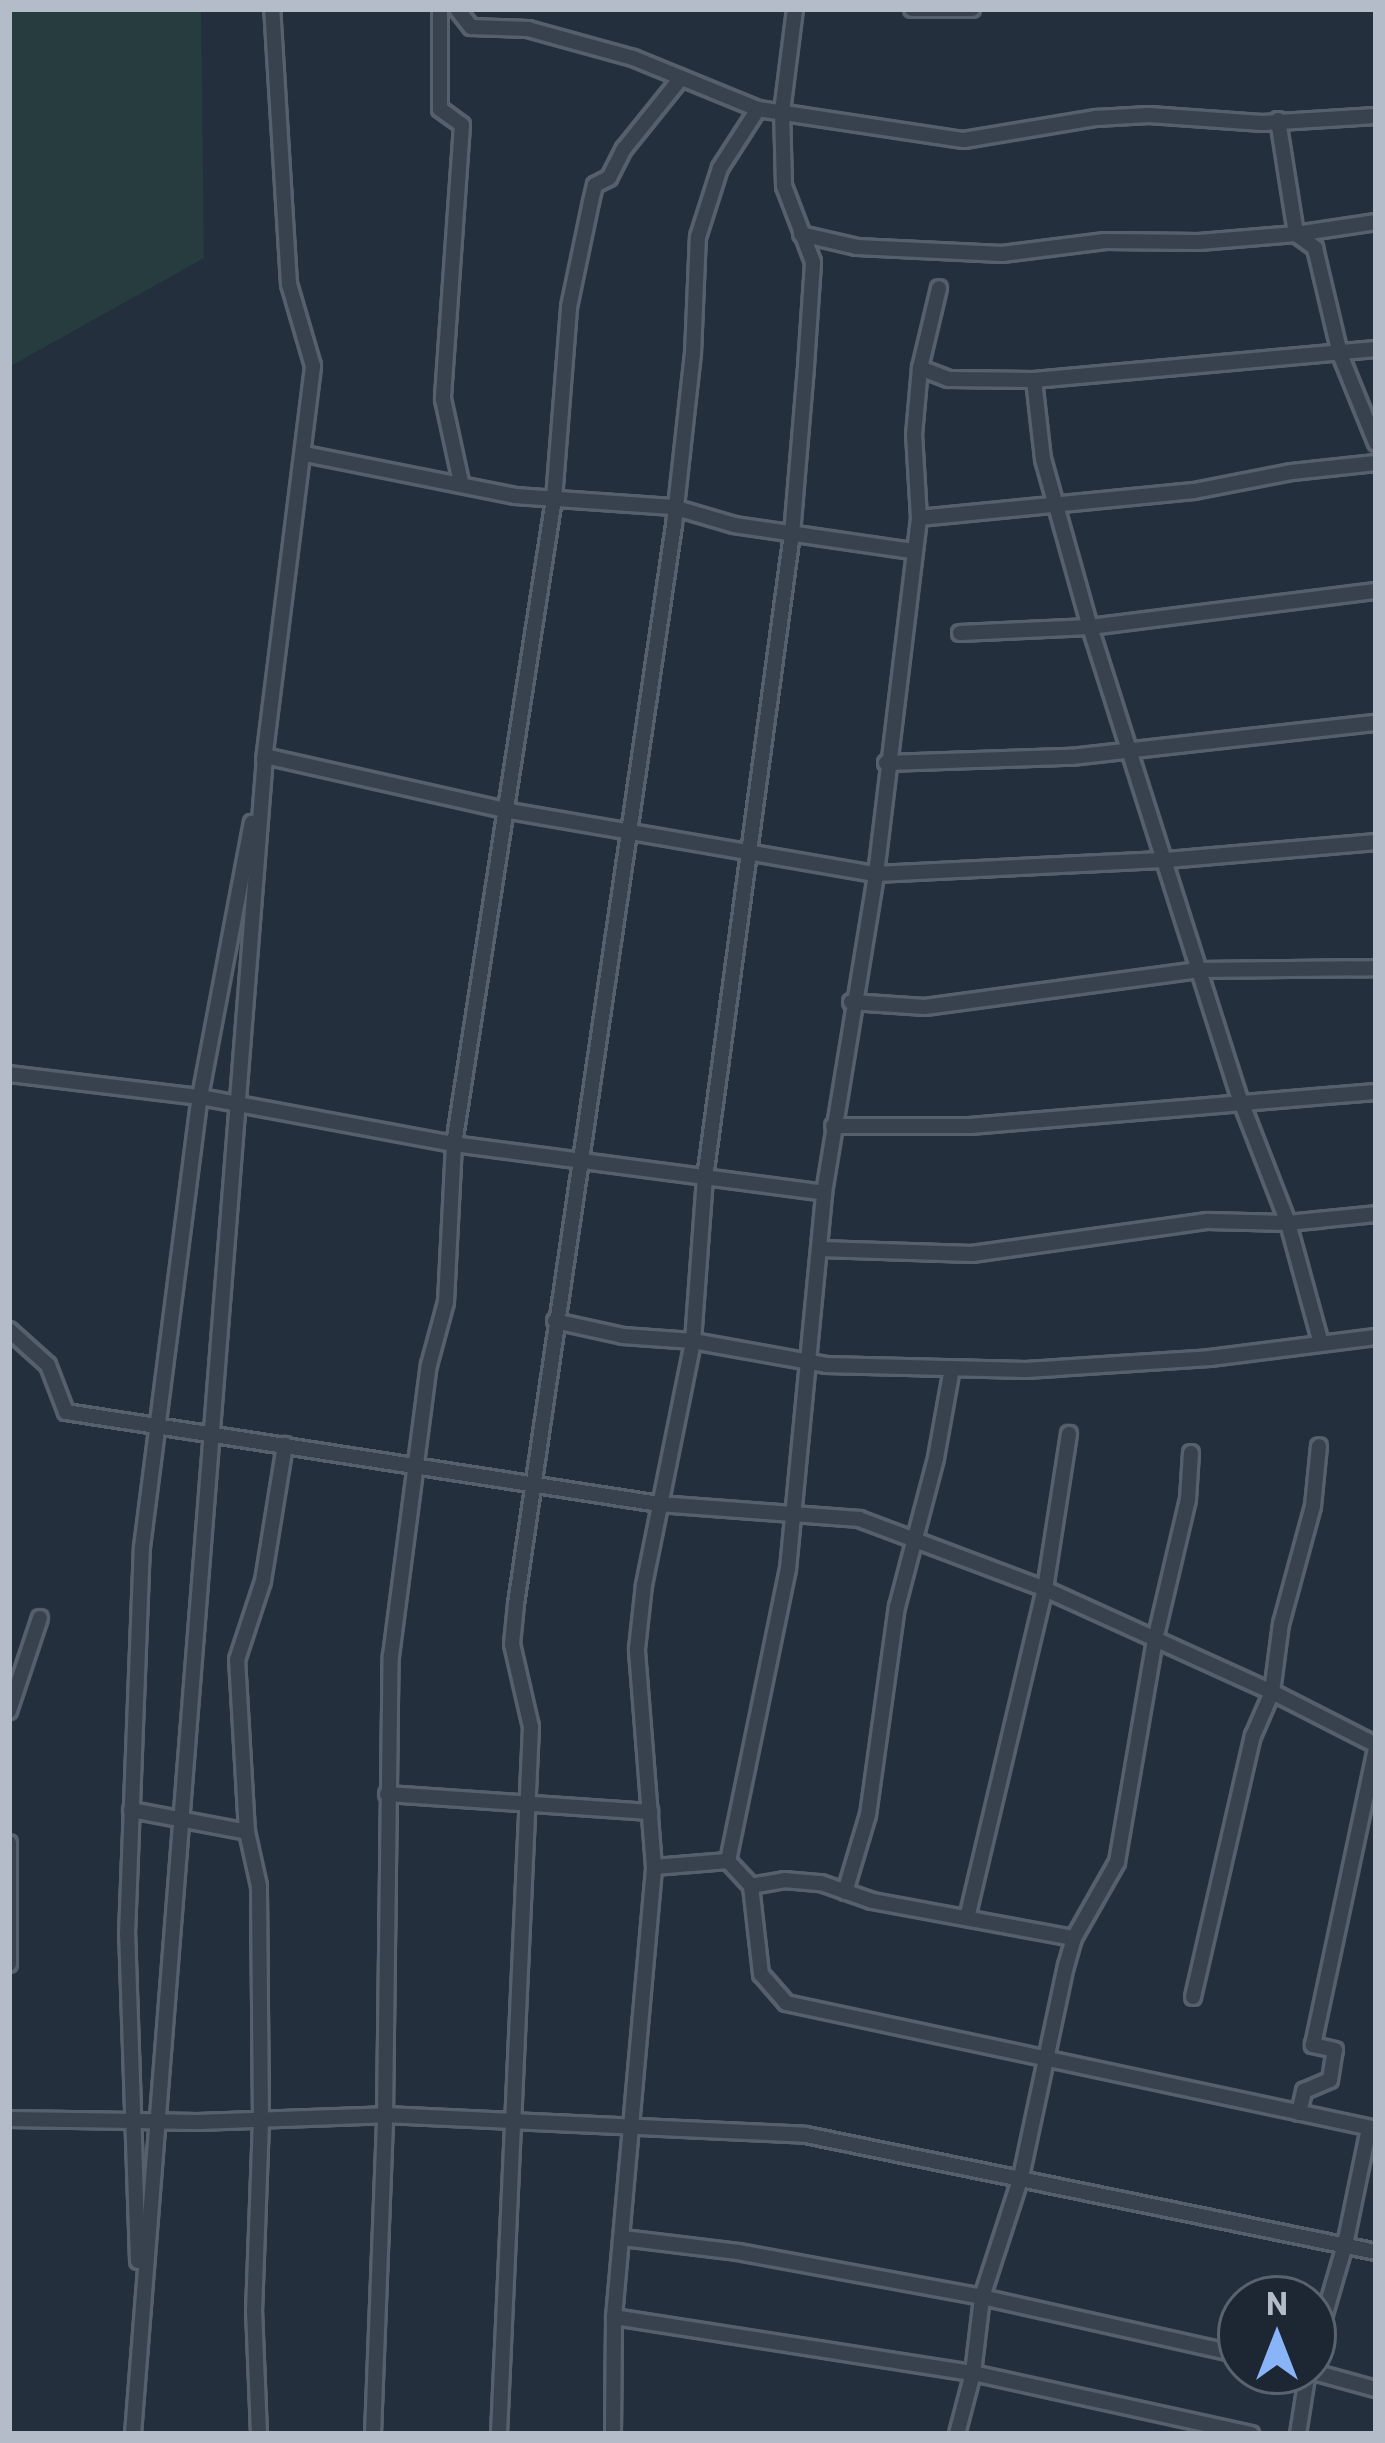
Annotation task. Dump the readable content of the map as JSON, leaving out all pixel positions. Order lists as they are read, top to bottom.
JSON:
{
  "north": "top"
}
